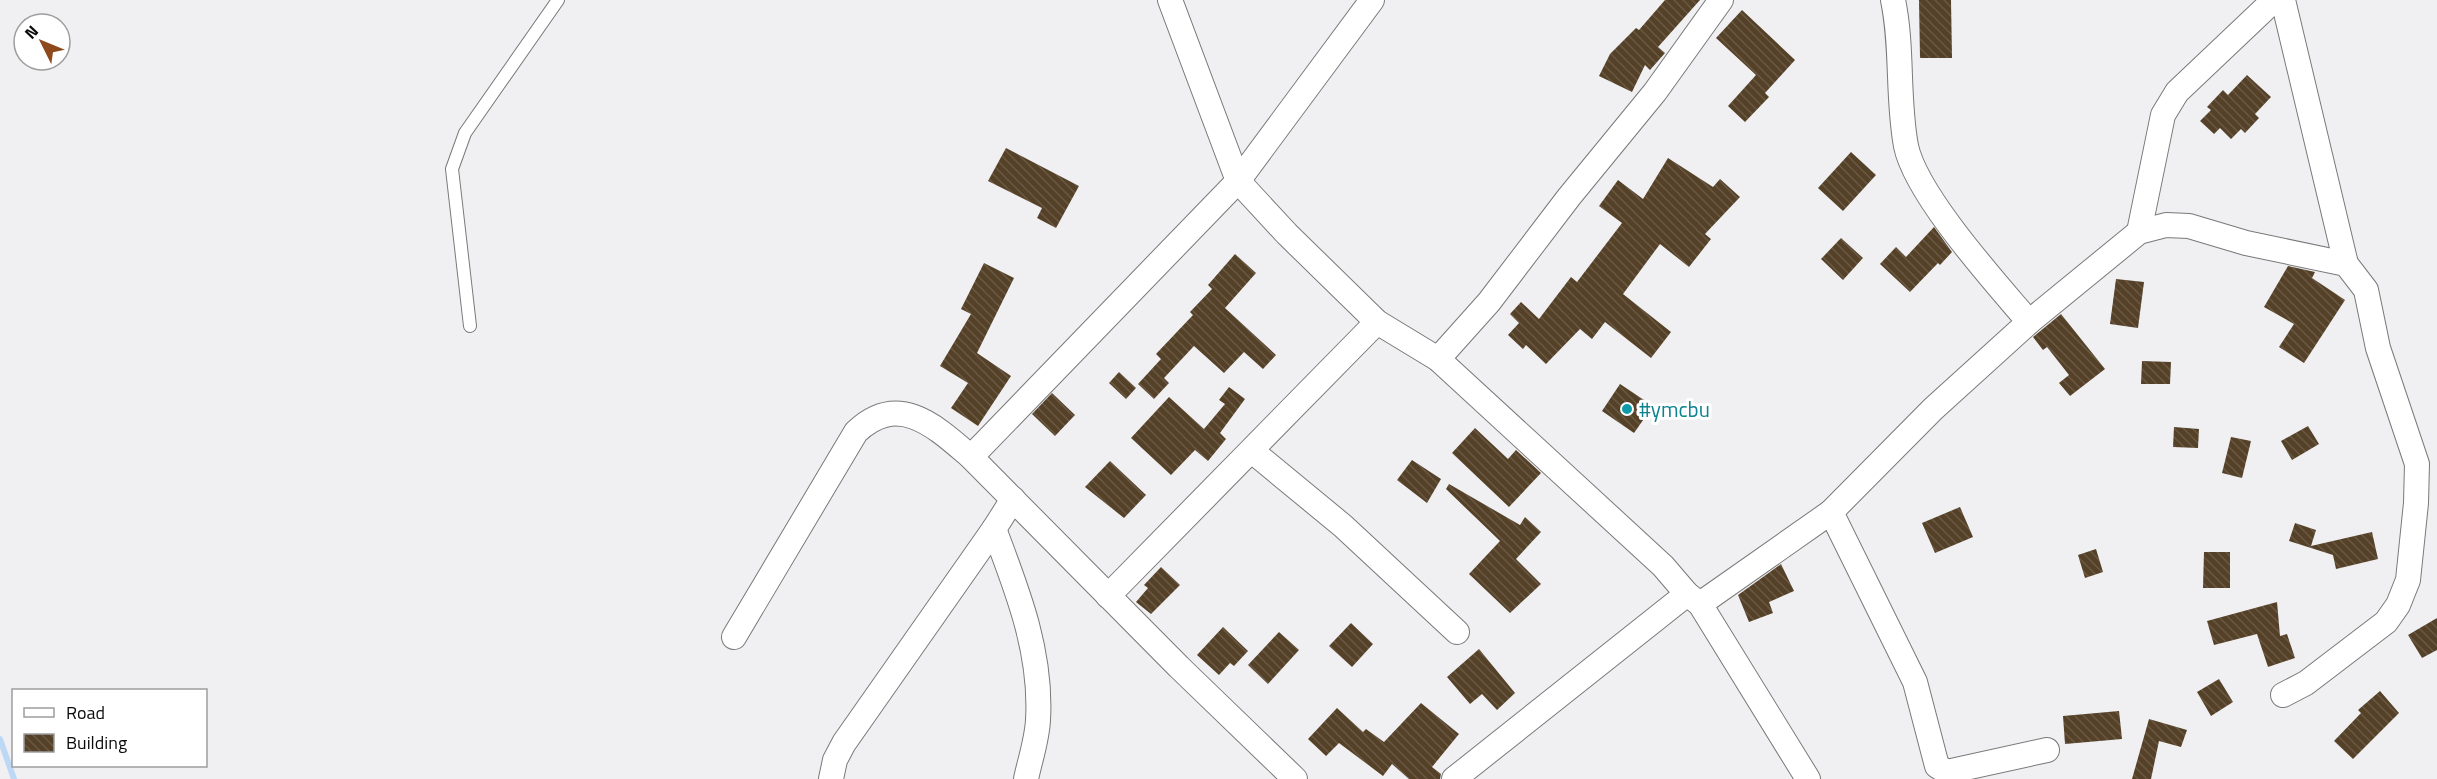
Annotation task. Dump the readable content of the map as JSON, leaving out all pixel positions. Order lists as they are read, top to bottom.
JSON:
{
  "places": ["#ymcbu"],
  "legend": ["Road", "Building"],
  "north": "top left"
}
